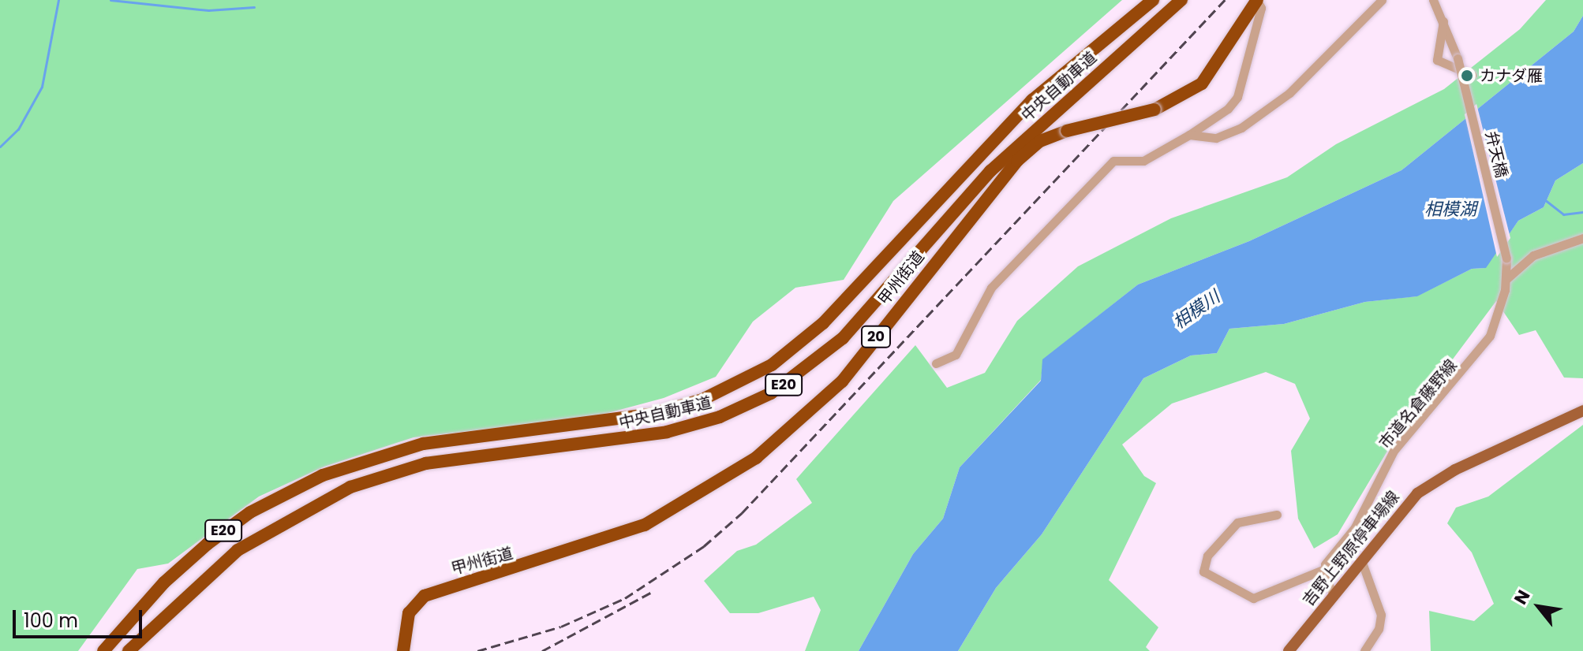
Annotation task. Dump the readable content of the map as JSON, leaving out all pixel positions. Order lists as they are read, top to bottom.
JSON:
{
  "streets": {
    "highway": [
      "中央自動車道",
      "甲州街道",
      "20",
      "E20"
    ],
    "main road": ["吉野上野原停車場線"],
    "street": ["弁天橋", "市道名倉藤野線"]
  },
  "crossings": [
    ["弁天橋", "市道名倉藤野線"]
  ],
  "water": ["相模湖", "相模川"],
  "places": ["カナダ雁"],
  "scale_bar": "100 m",
  "north": "top left"
}
